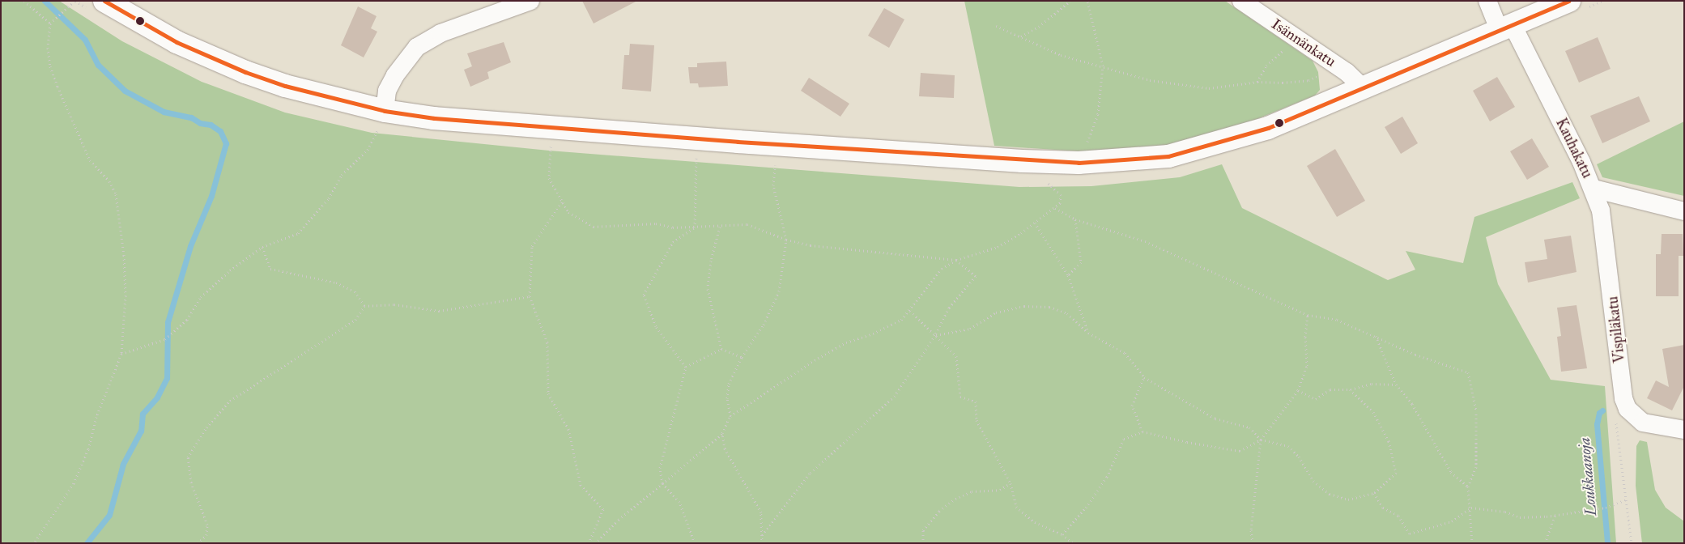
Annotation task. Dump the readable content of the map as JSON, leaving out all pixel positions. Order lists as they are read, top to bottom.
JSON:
{
  "streets": {
    "street": ["Isännänkatu", "Kauhakatu", "Vispiläkatu"]
  },
  "crossings": [
    ["Kauhakatu", "Vispiläkatu"]
  ],
  "water": ["Loukkaanoja"]
}
